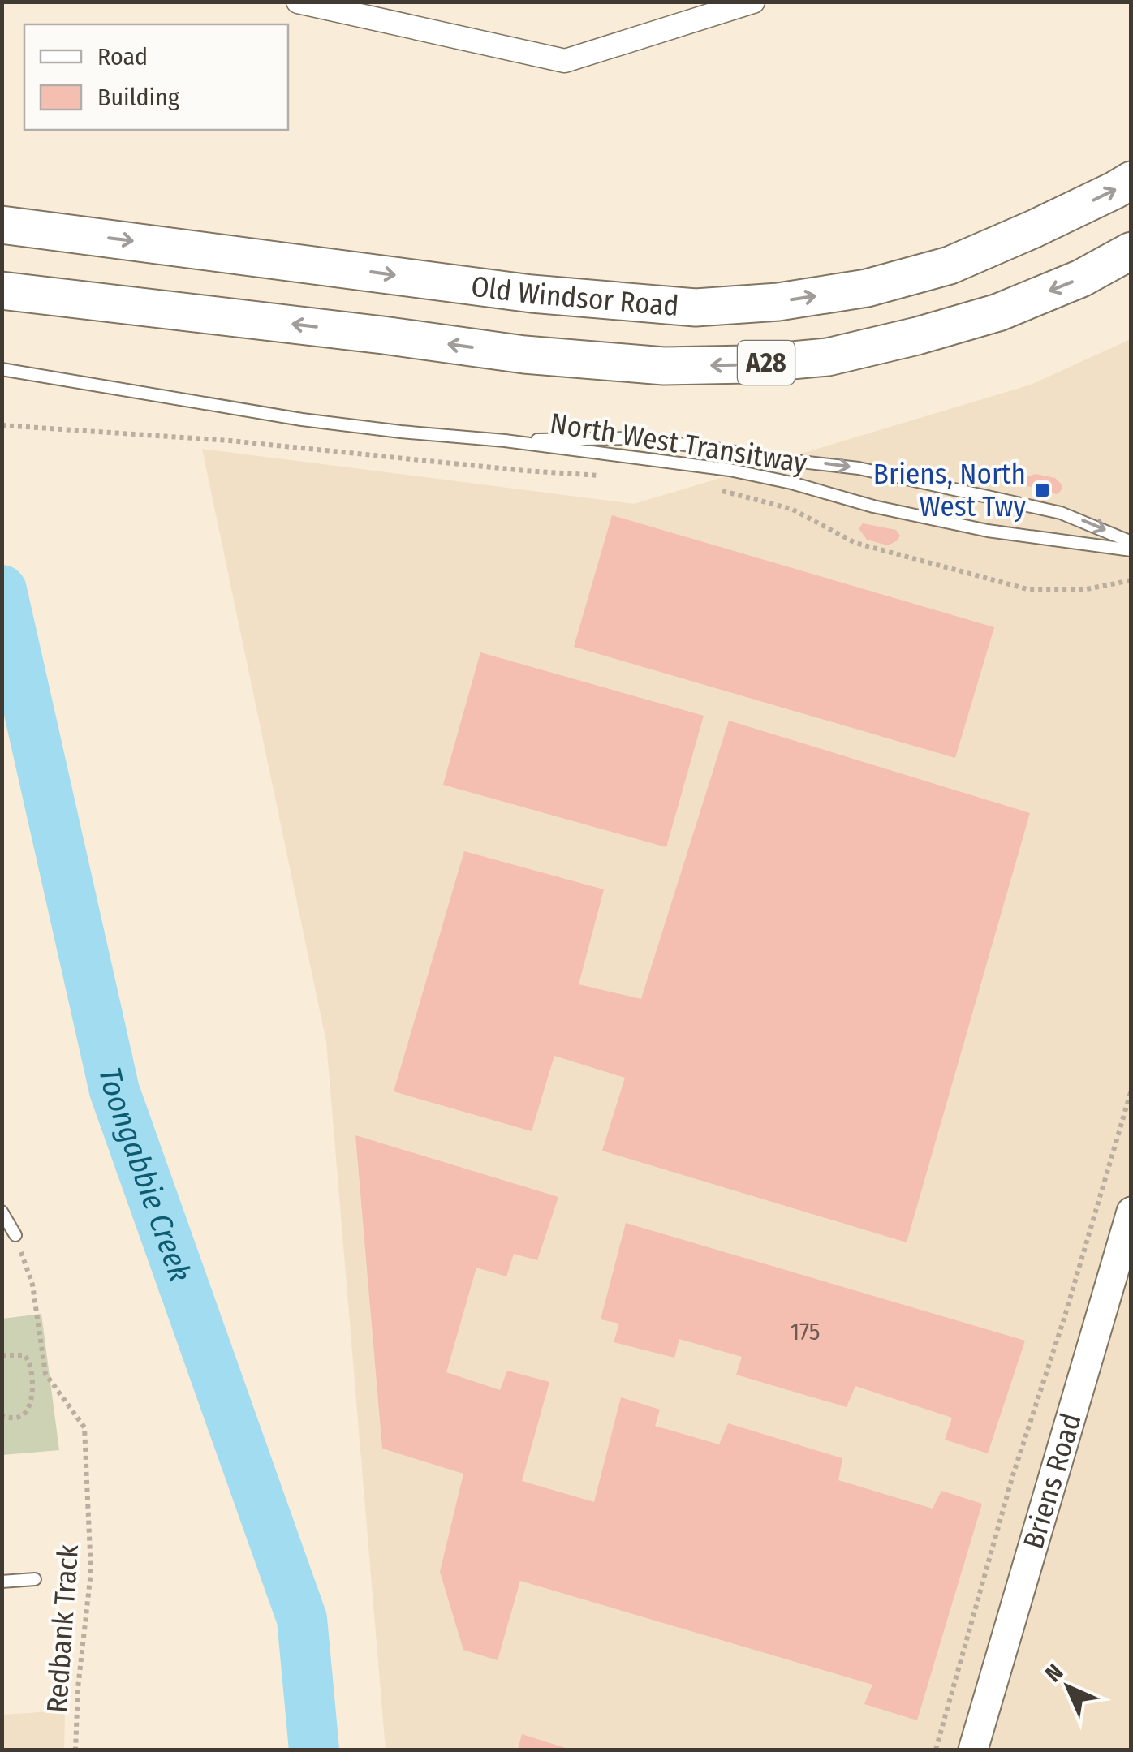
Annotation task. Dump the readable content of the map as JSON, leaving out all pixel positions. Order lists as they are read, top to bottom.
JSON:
{
  "streets": {
    "highway": ["Old Windsor Road", "A28"],
    "street": ["Briens Road"],
    "lane": ["North West Transitway"],
    "path": ["Redbank Track"]
  },
  "water": ["Toongabbie Creek"],
  "places": {
    "transit": ["Briens, North West Twy"]
  },
  "house_numbers": ["175"],
  "legend": ["Road", "Building"],
  "north": "top left"
}
